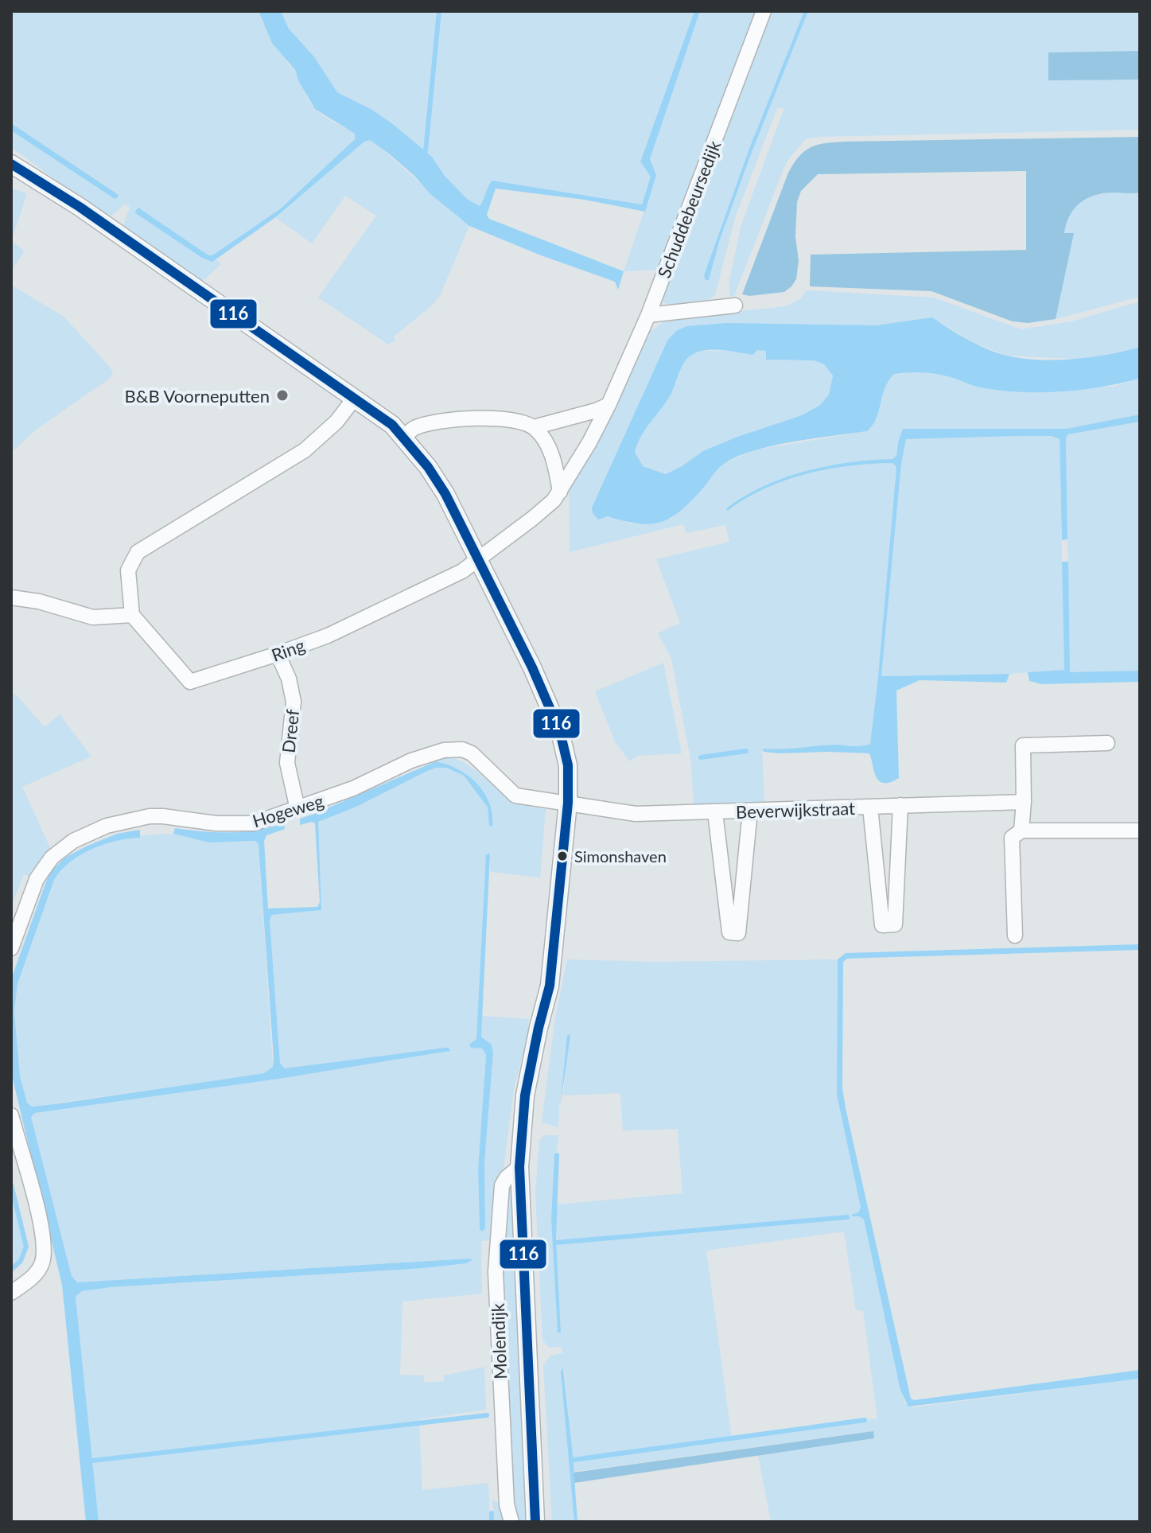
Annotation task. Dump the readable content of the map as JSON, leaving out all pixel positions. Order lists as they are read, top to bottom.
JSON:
{
  "streets": {
    "main road": ["Molendijk"],
    "street": [
      "Schuddebeursedijk",
      "Ring",
      "Dreef",
      "Beverwijkstraat",
      "Hogeweg"
    ]
  },
  "crossings": [
    ["Schuddebeursedijk", "Ring"],
    ["Ring", "Dreef"],
    ["Ring", "Molendijk"],
    ["Dreef", "Hogeweg"],
    ["Beverwijkstraat", "Hogeweg"],
    ["Beverwijkstraat", "Molendijk"],
    ["Hogeweg", "Molendijk"]
  ],
  "places": ["B&B Voorneputten", "Simonshaven"],
  "lines": ["transit line 116"]
}
